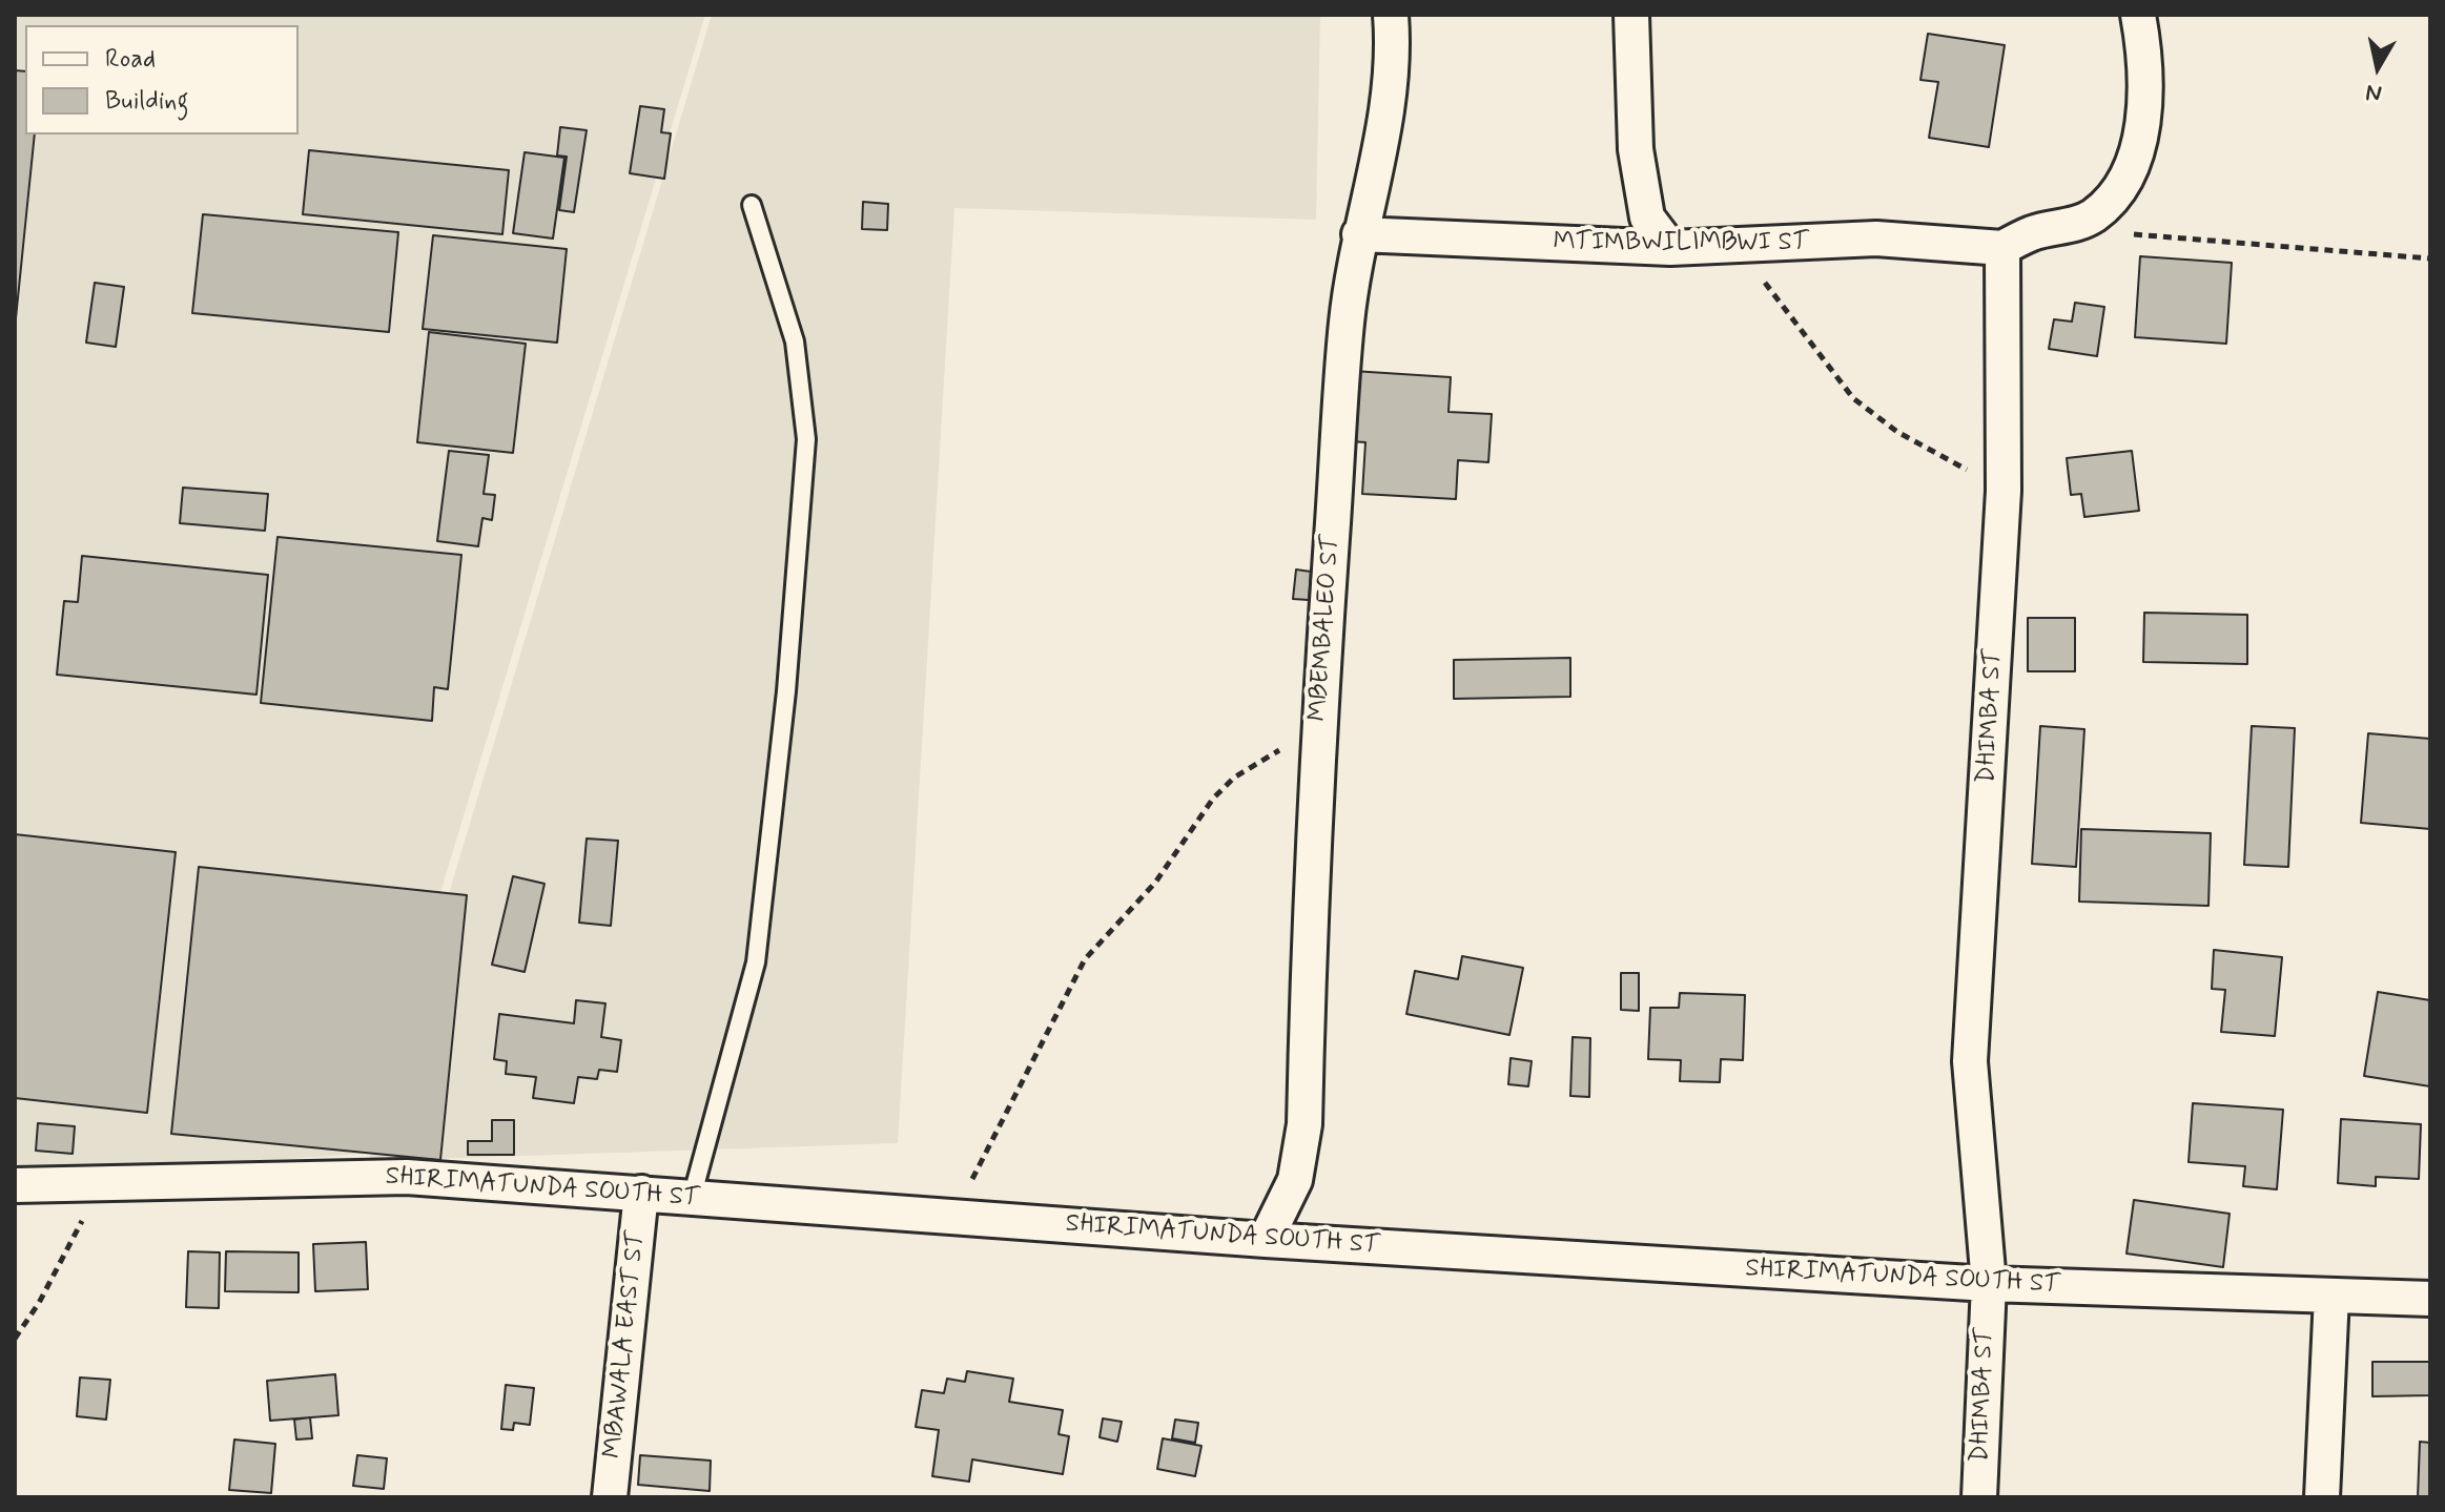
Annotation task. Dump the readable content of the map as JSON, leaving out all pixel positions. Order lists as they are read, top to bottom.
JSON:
{
  "streets": {
    "street": [
      "MTIMBWILIMBWI ST",
      "MBEMBALEO ST",
      "DHIMBA ST",
      "SHIRIMATUNDA SOUTH ST",
      "MBAWALA EAST ST"
    ]
  },
  "crossings": [
    ["MTIMBWILIMBWI ST", "MBEMBALEO ST"],
    ["MTIMBWILIMBWI ST", "DHIMBA ST"],
    ["MBEMBALEO ST", "SHIRIMATUNDA SOUTH ST"],
    ["DHIMBA ST", "SHIRIMATUNDA SOUTH ST"],
    ["SHIRIMATUNDA SOUTH ST", "MBAWALA EAST ST"]
  ],
  "legend": ["Road", "Building"],
  "north": "bottom"
}
